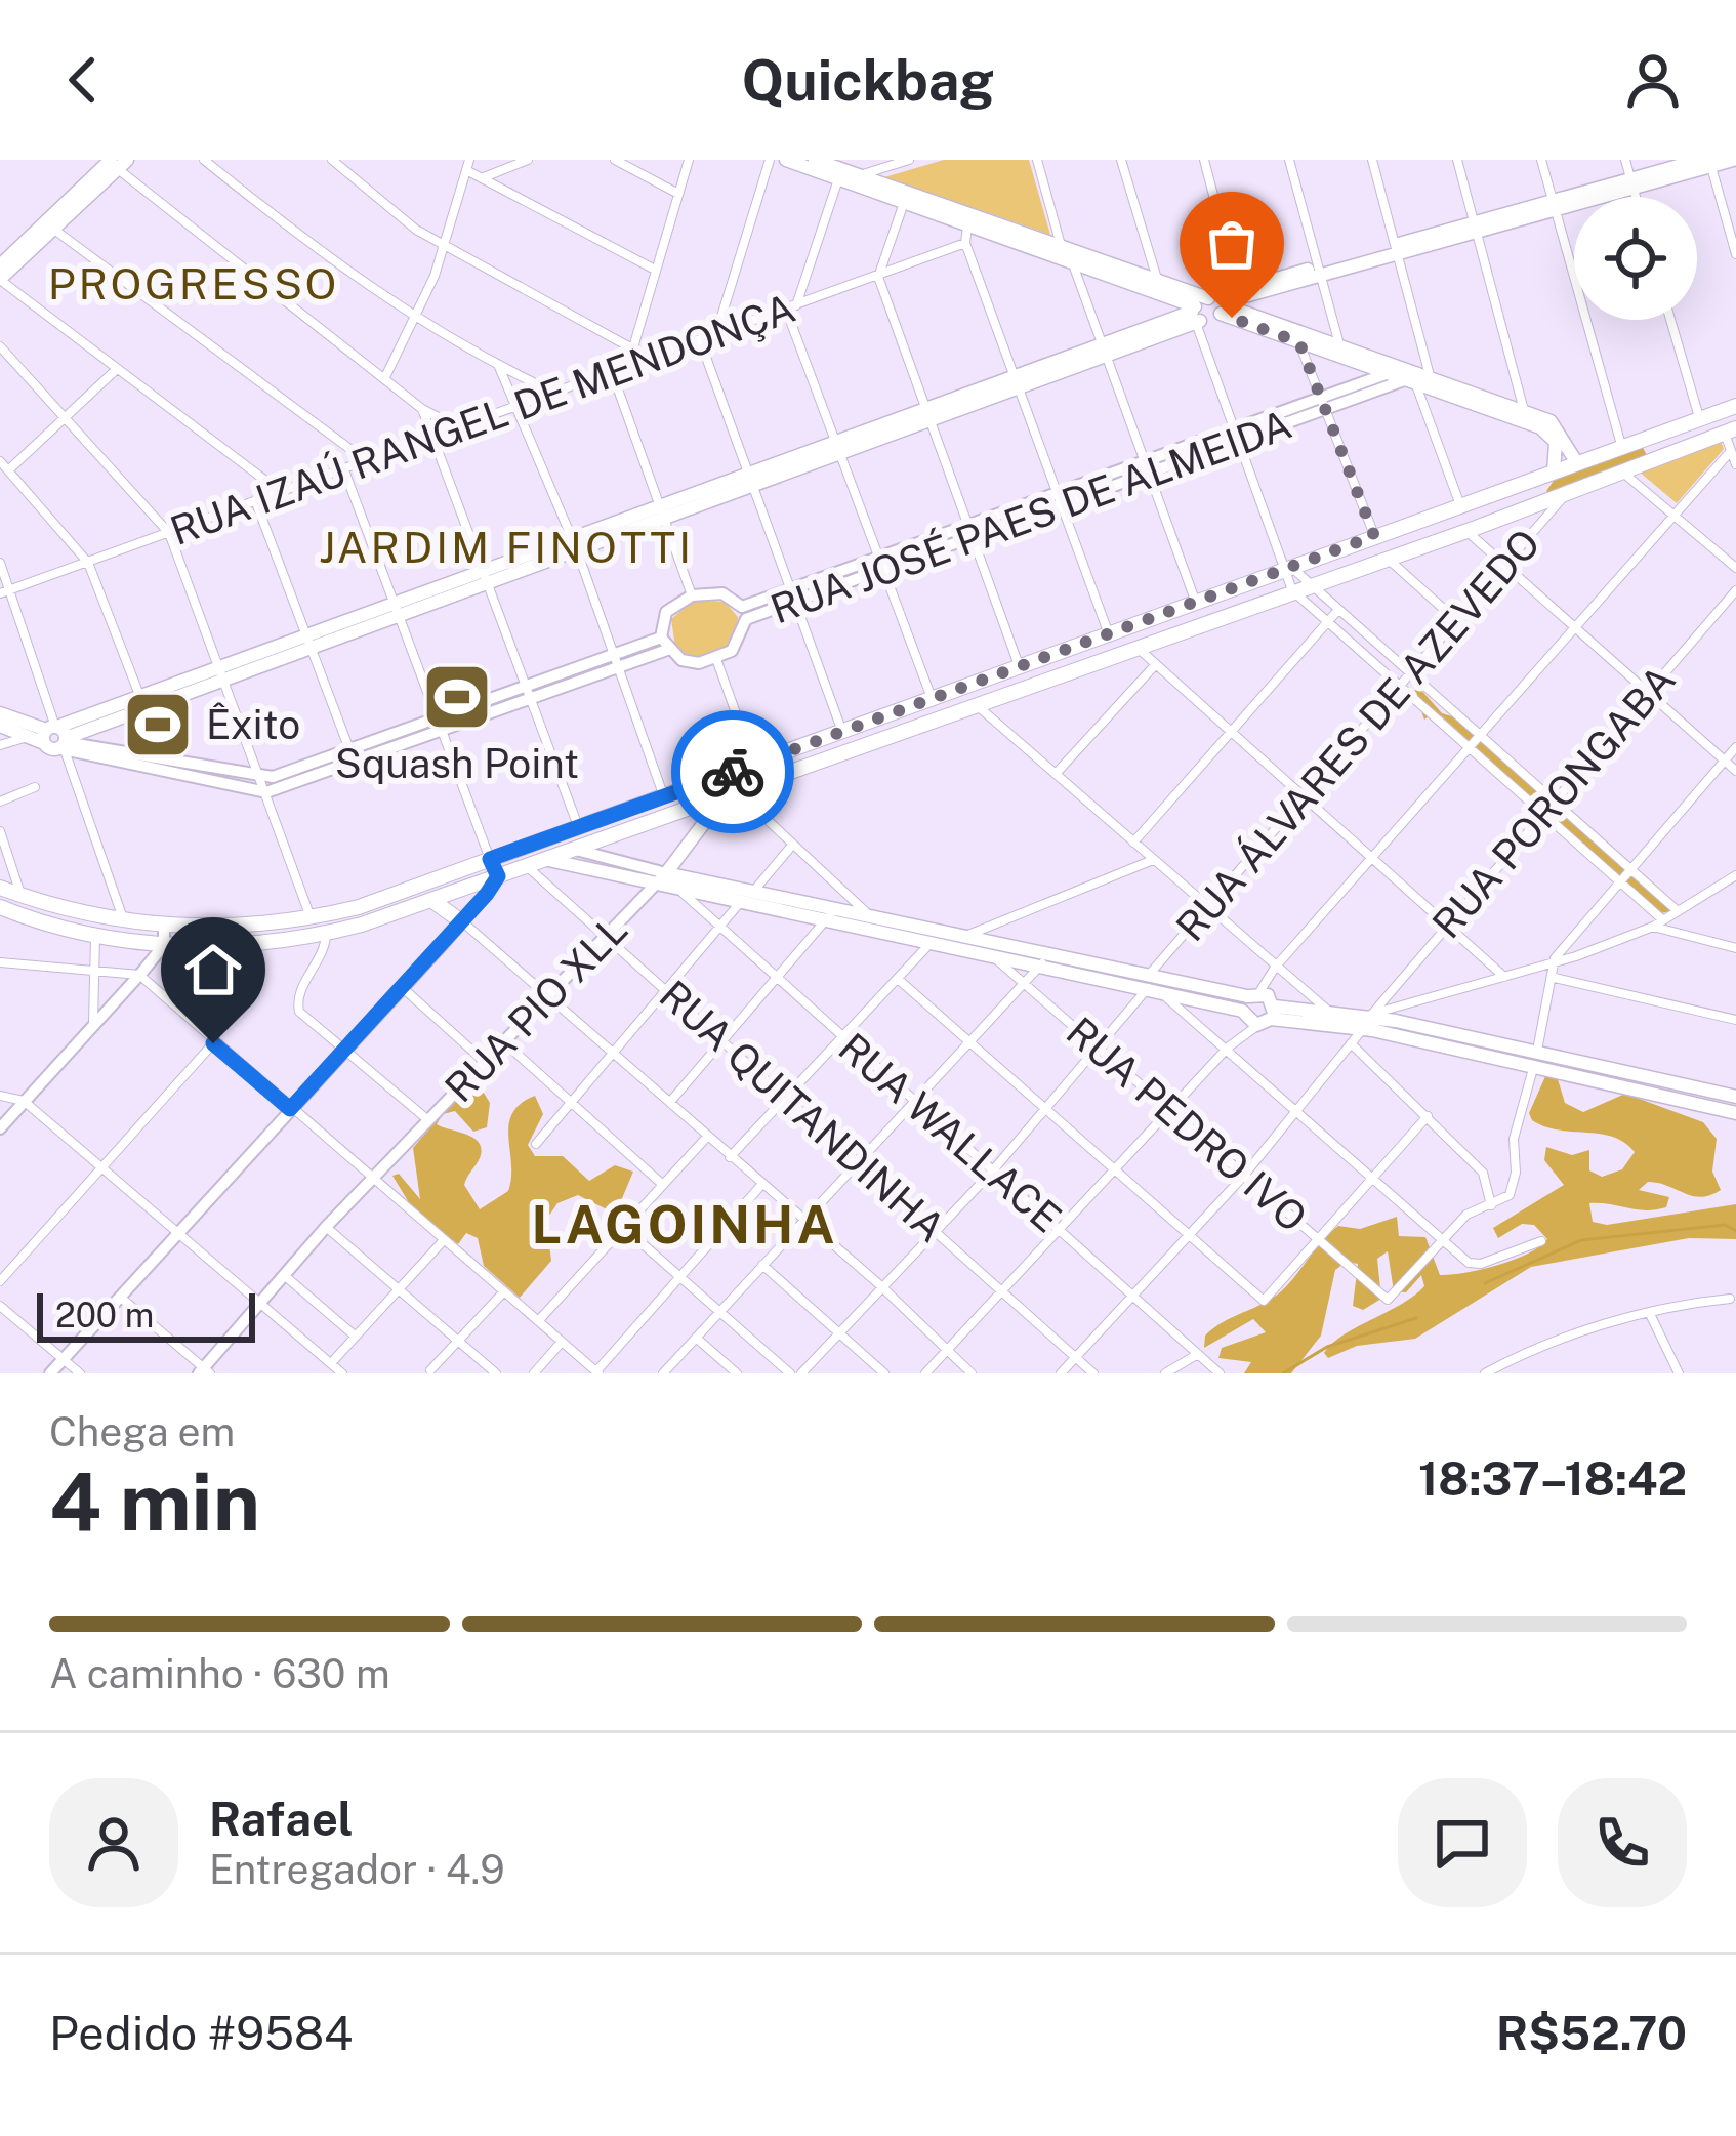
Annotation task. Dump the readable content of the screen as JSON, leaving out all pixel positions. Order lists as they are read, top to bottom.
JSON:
{
  "streets": {
    "main road": ["RUA PIO XLL"],
    "street": [
      "RUA IZAÚ RANGEL DE MENDONÇA",
      "RUA JOSÉ PAES DE ALMEIDA",
      "RUA ÁLVARES DE AZEVEDO",
      "RUA PORONGABA",
      "RUA QUITANDINHA",
      "RUA PEDRO IVO",
      "RUA WALLACE"
    ]
  },
  "crossings": [
    ["RUA ÁLVARES DE AZEVEDO", "RUA QUITANDINHA"],
    ["RUA ÁLVARES DE AZEVEDO", "RUA PEDRO IVO"],
    ["RUA ÁLVARES DE AZEVEDO", "RUA WALLACE"],
    ["RUA PORONGABA", "RUA QUITANDINHA"],
    ["RUA PORONGABA", "RUA PEDRO IVO"],
    ["RUA PORONGABA", "RUA WALLACE"],
    ["RUA PIO XLL", "RUA QUITANDINHA"]
  ],
  "districts": ["PROGRESSO", "JARDIM FINOTTI", "LAGOINHA"],
  "places": {
    "sports": ["Squash Point", "Êxito"]
  },
  "scale_bar": "200 m",
  "page": {
    "header": "Quickbag",
    "scale": "200 m",
    "heading": ["4 min", "Chega em", "18:37–18:42"],
    "panel": [
      "Rafael",
      "Entregador · 4.9",
      "Pedido #9584",
      "R$52.70"
    ],
    "bar": "A caminho · 630 m"
  }
}
